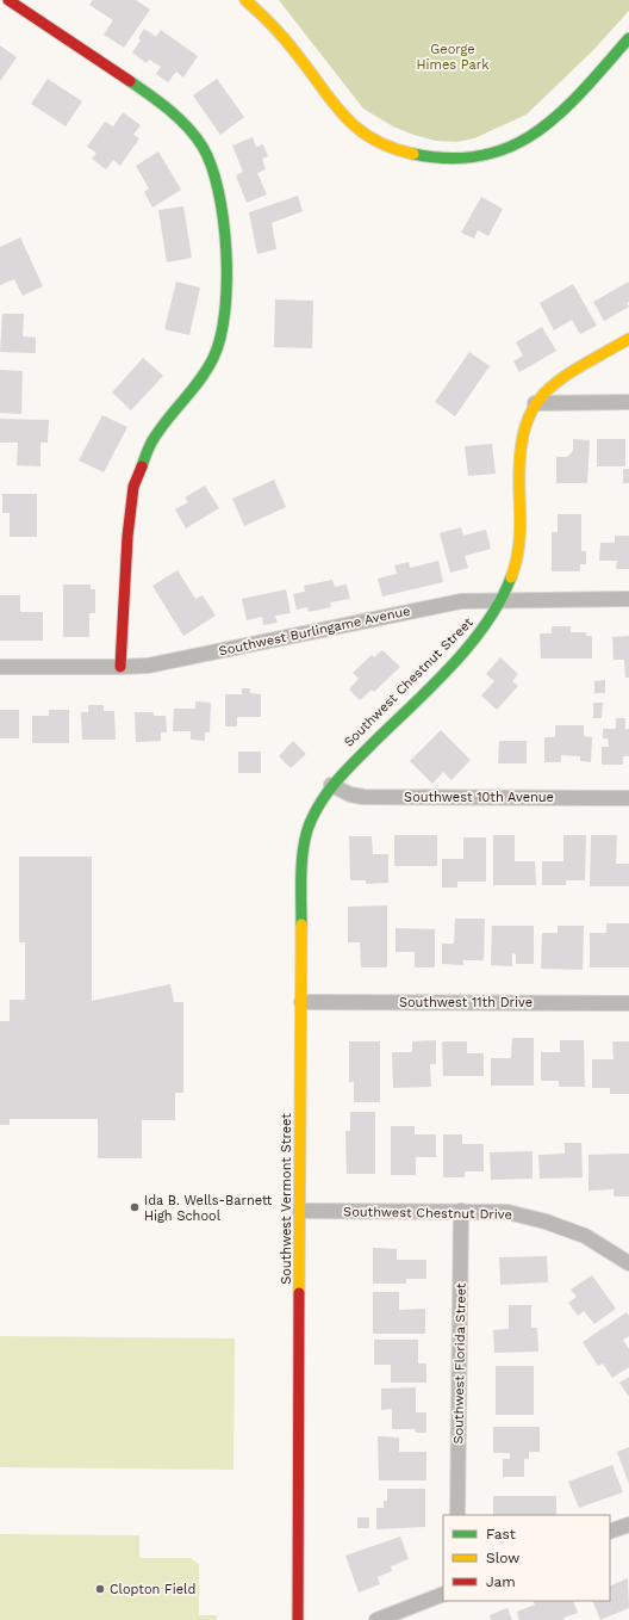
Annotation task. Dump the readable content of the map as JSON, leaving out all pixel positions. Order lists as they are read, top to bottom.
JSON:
{
  "streets": {
    "street": [
      "Southwest Burlingame Avenue",
      "Southwest Chestnut Street",
      "Southwest 10th Avenue",
      "Southwest 11th Drive",
      "Southwest Vermont Street",
      "Southwest Chestnut Drive",
      "Southwest Florida Street"
    ]
  },
  "crossings": [
    ["Southwest Burlingame Avenue", "Southwest Chestnut Street"],
    ["Southwest Chestnut Street", "Southwest 10th Avenue"],
    ["Southwest Chestnut Street", "Southwest Vermont Street"],
    ["Southwest 10th Avenue", "Southwest Vermont Street"],
    ["Southwest 11th Drive", "Southwest Vermont Street"],
    ["Southwest Vermont Street", "Southwest Chestnut Drive"],
    ["Southwest Chestnut Drive", "Southwest Florida Street"]
  ],
  "parks": ["George Himes Park"],
  "places": ["Ida B. Wells-Barnett High School", "Clopton Field"],
  "legend": ["Fast", "Slow", "Jam"]
}
